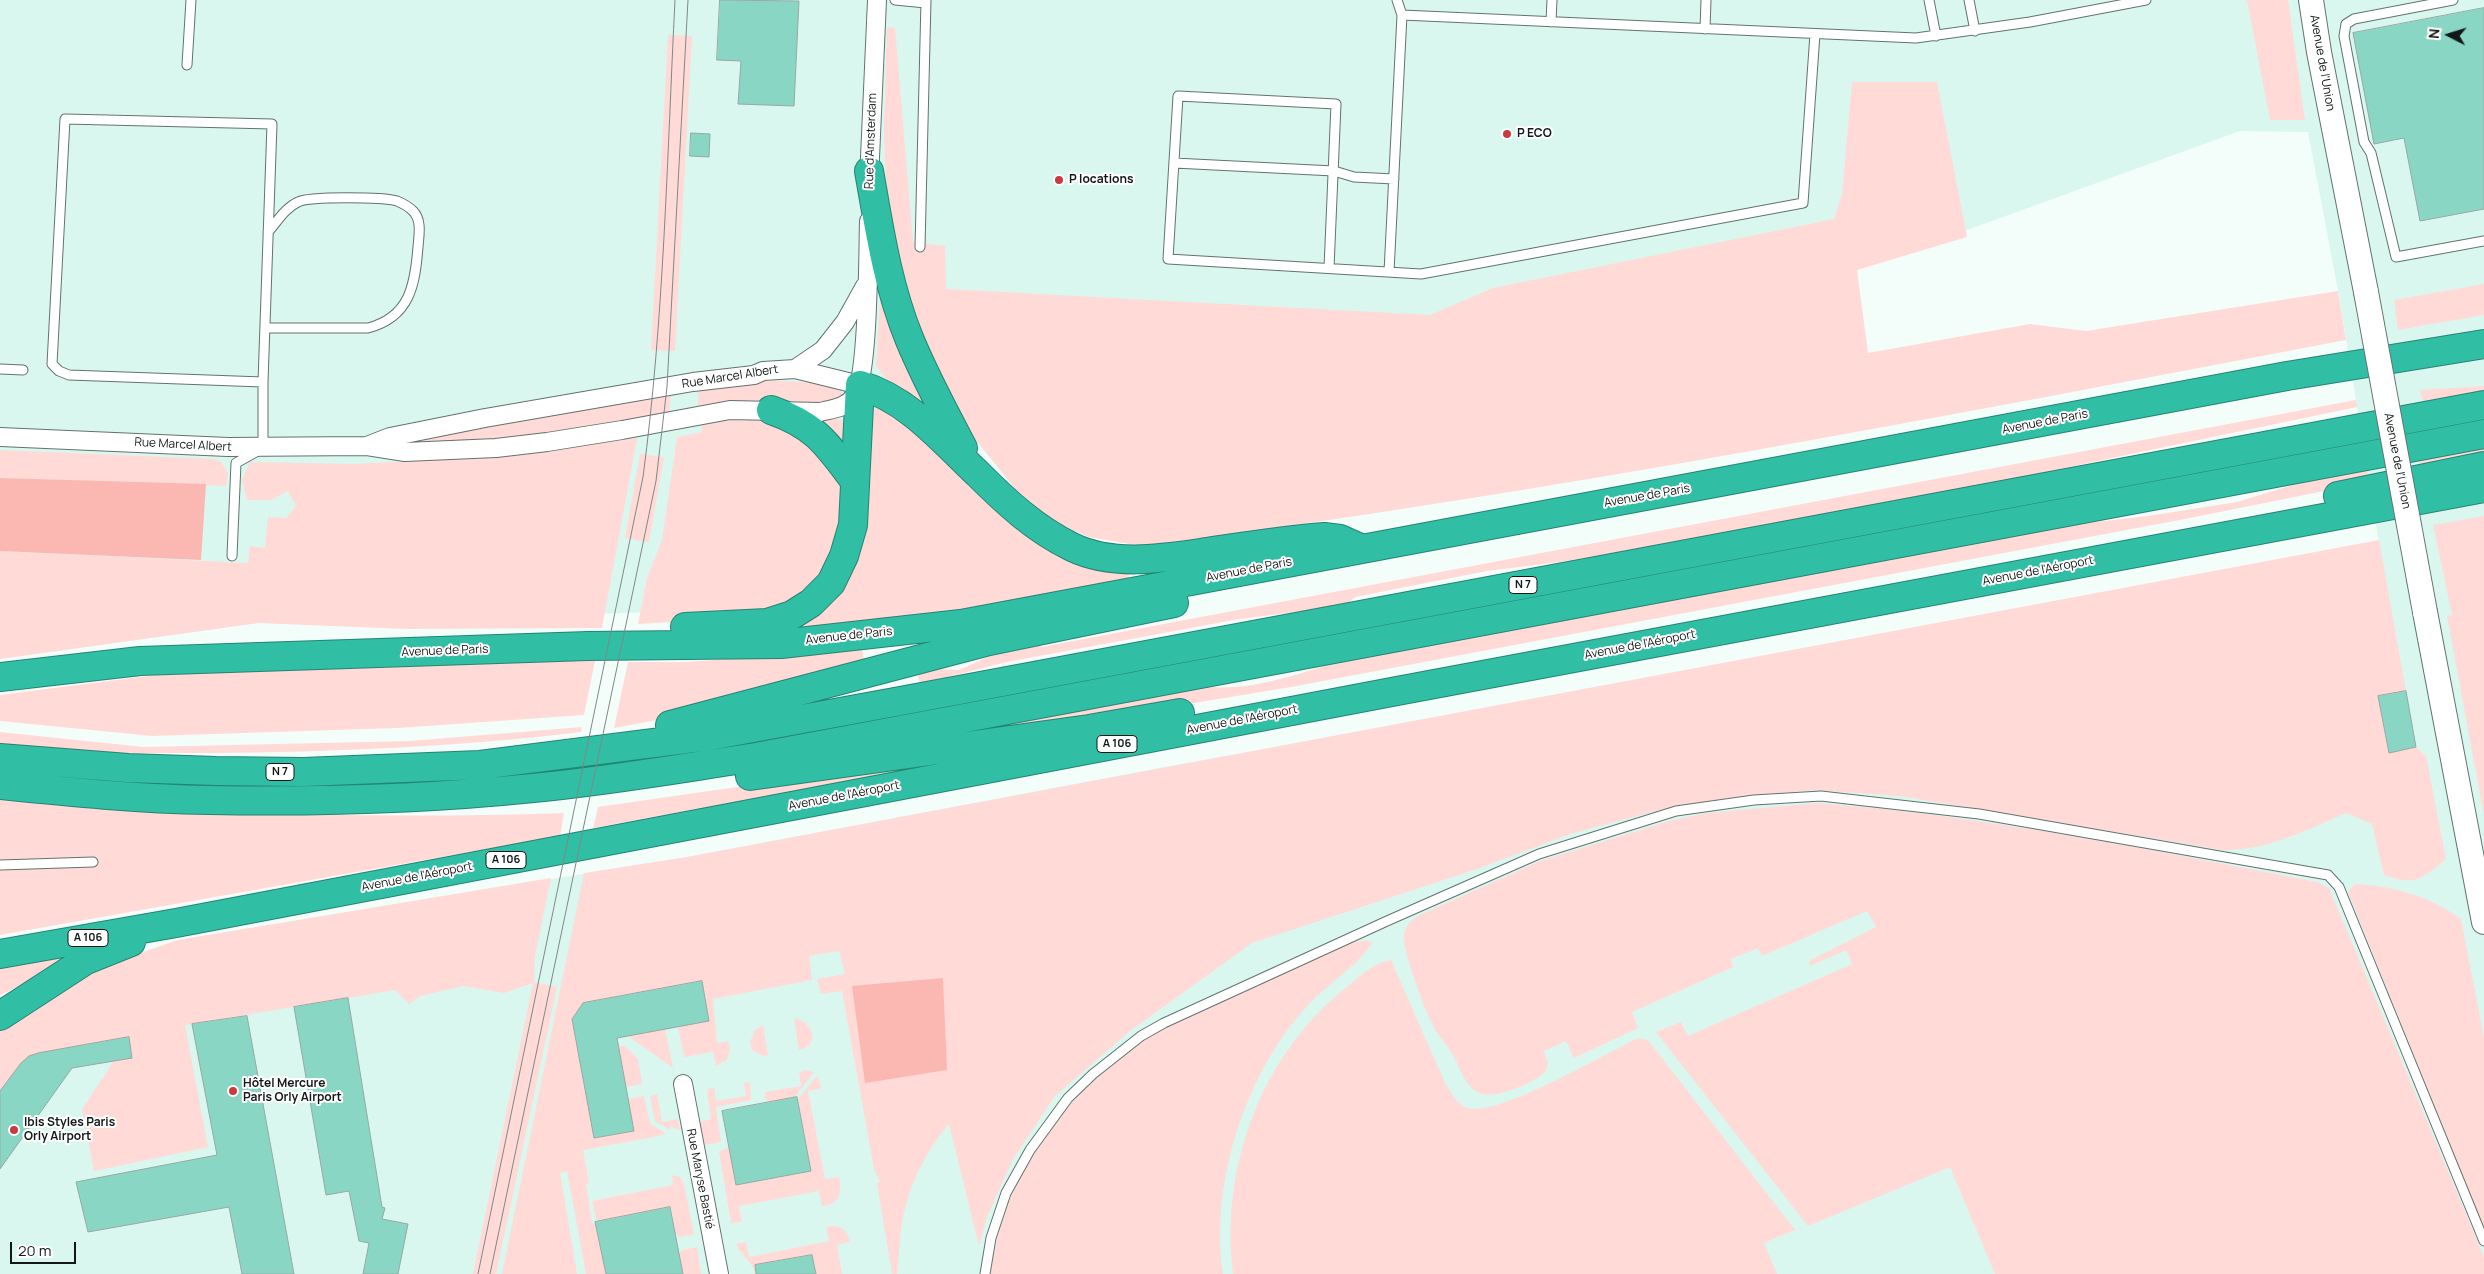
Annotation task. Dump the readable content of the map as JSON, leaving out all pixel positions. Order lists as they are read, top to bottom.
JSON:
{
  "streets": {
    "highway": [
      "Avenue de Paris",
      "Avenue de l'Aéroport",
      "N 7",
      "A 106"
    ],
    "street": [
      "Avenue de l'Union",
      "Rue d'Amsterdam",
      "Rue Marcel Albert",
      "Rue Maryse Bastié"
    ]
  },
  "crossings": [
    ["Rue d'Amsterdam", "Rue Marcel Albert"]
  ],
  "places": [
    "P ECO",
    "P locations",
    "Hôtel Mercure Paris Orly Airport",
    "Ibis Styles Paris Orly Airport"
  ],
  "scale_bar": "20 m",
  "north": "left"
}
